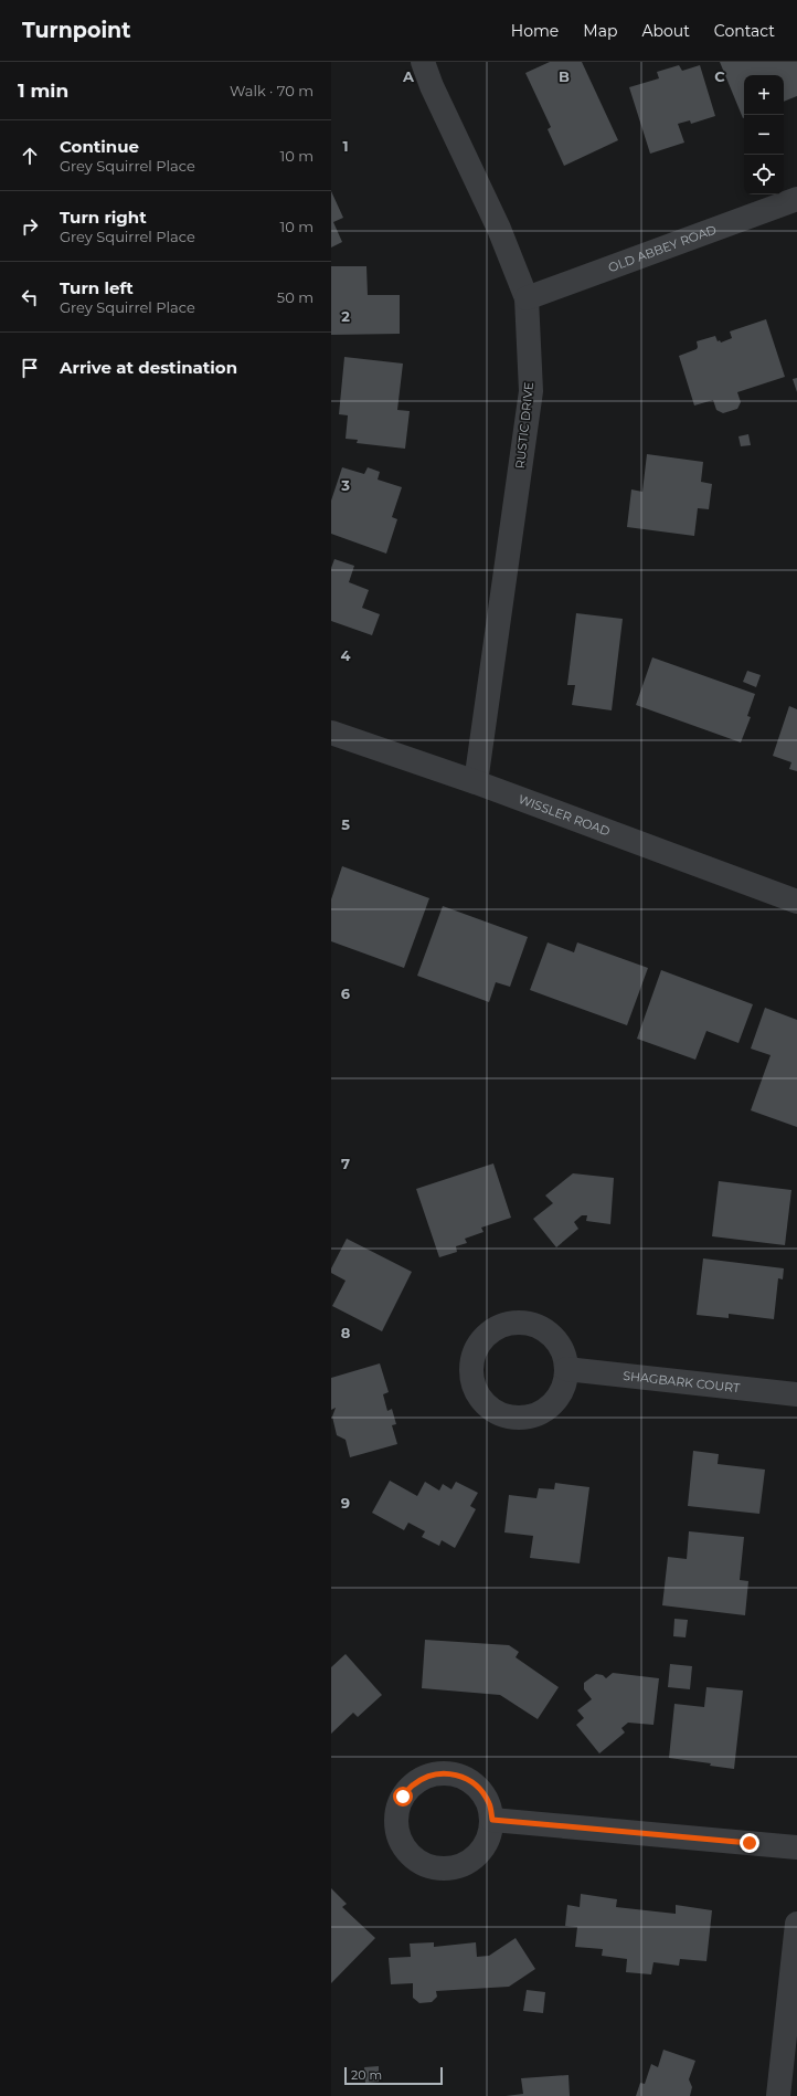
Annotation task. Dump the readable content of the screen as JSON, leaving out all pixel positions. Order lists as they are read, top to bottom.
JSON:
{
  "streets": {
    "street": [
      "OLD ABBEY ROAD",
      "RUSTIC DRIVE",
      "WISSLER ROAD",
      "SHAGBARK COURT"
    ]
  },
  "crossings": [
    ["OLD ABBEY ROAD", "RUSTIC DRIVE"],
    ["RUSTIC DRIVE", "WISSLER ROAD"]
  ],
  "scale_bar": "20 m",
  "page": {
    "header": "Turnpoint",
    "nav": [
      "Home",
      "Map",
      "About",
      "Contact"
    ],
    "heading": ["1 min", "Walk · 70 m"],
    "map_buttons": ["+", "−"],
    "list": [
      ["Continue", "Grey Squirrel Place", "10 m"],
      ["Turn right", "Grey Squirrel Place", "10 m"],
      ["Turn left", "Grey Squirrel Place", "50 m"],
      "Arrive at destination"
    ],
    "scale": "20 m"
  },
  "grid": {
    "columns": ["A", "B", "C"],
    "rows": [
      "1",
      "2",
      "3",
      "4",
      "5",
      "6",
      "7",
      "8",
      "9"
    ]
  }
}
